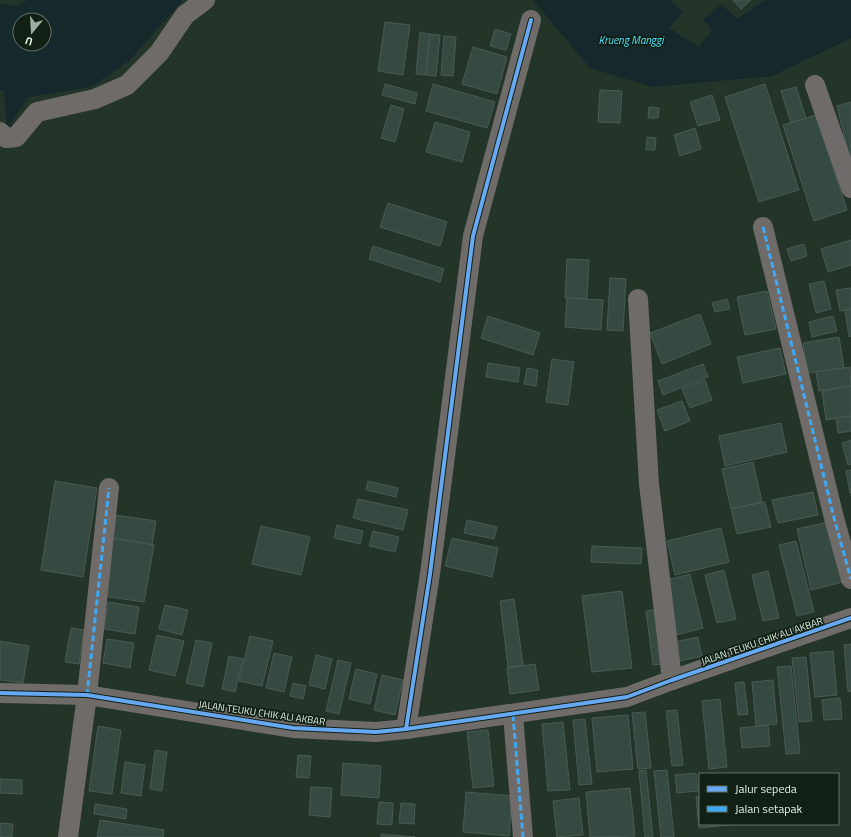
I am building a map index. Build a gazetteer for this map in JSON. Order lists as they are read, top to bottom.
{
  "streets": {
    "street": ["JALAN TEUKU CHIK ALI AKBAR"]
  },
  "water": ["Krueng Manggi"],
  "legend": ["Jalur sepeda", "Jalan setapak"],
  "north": "bottom"
}
